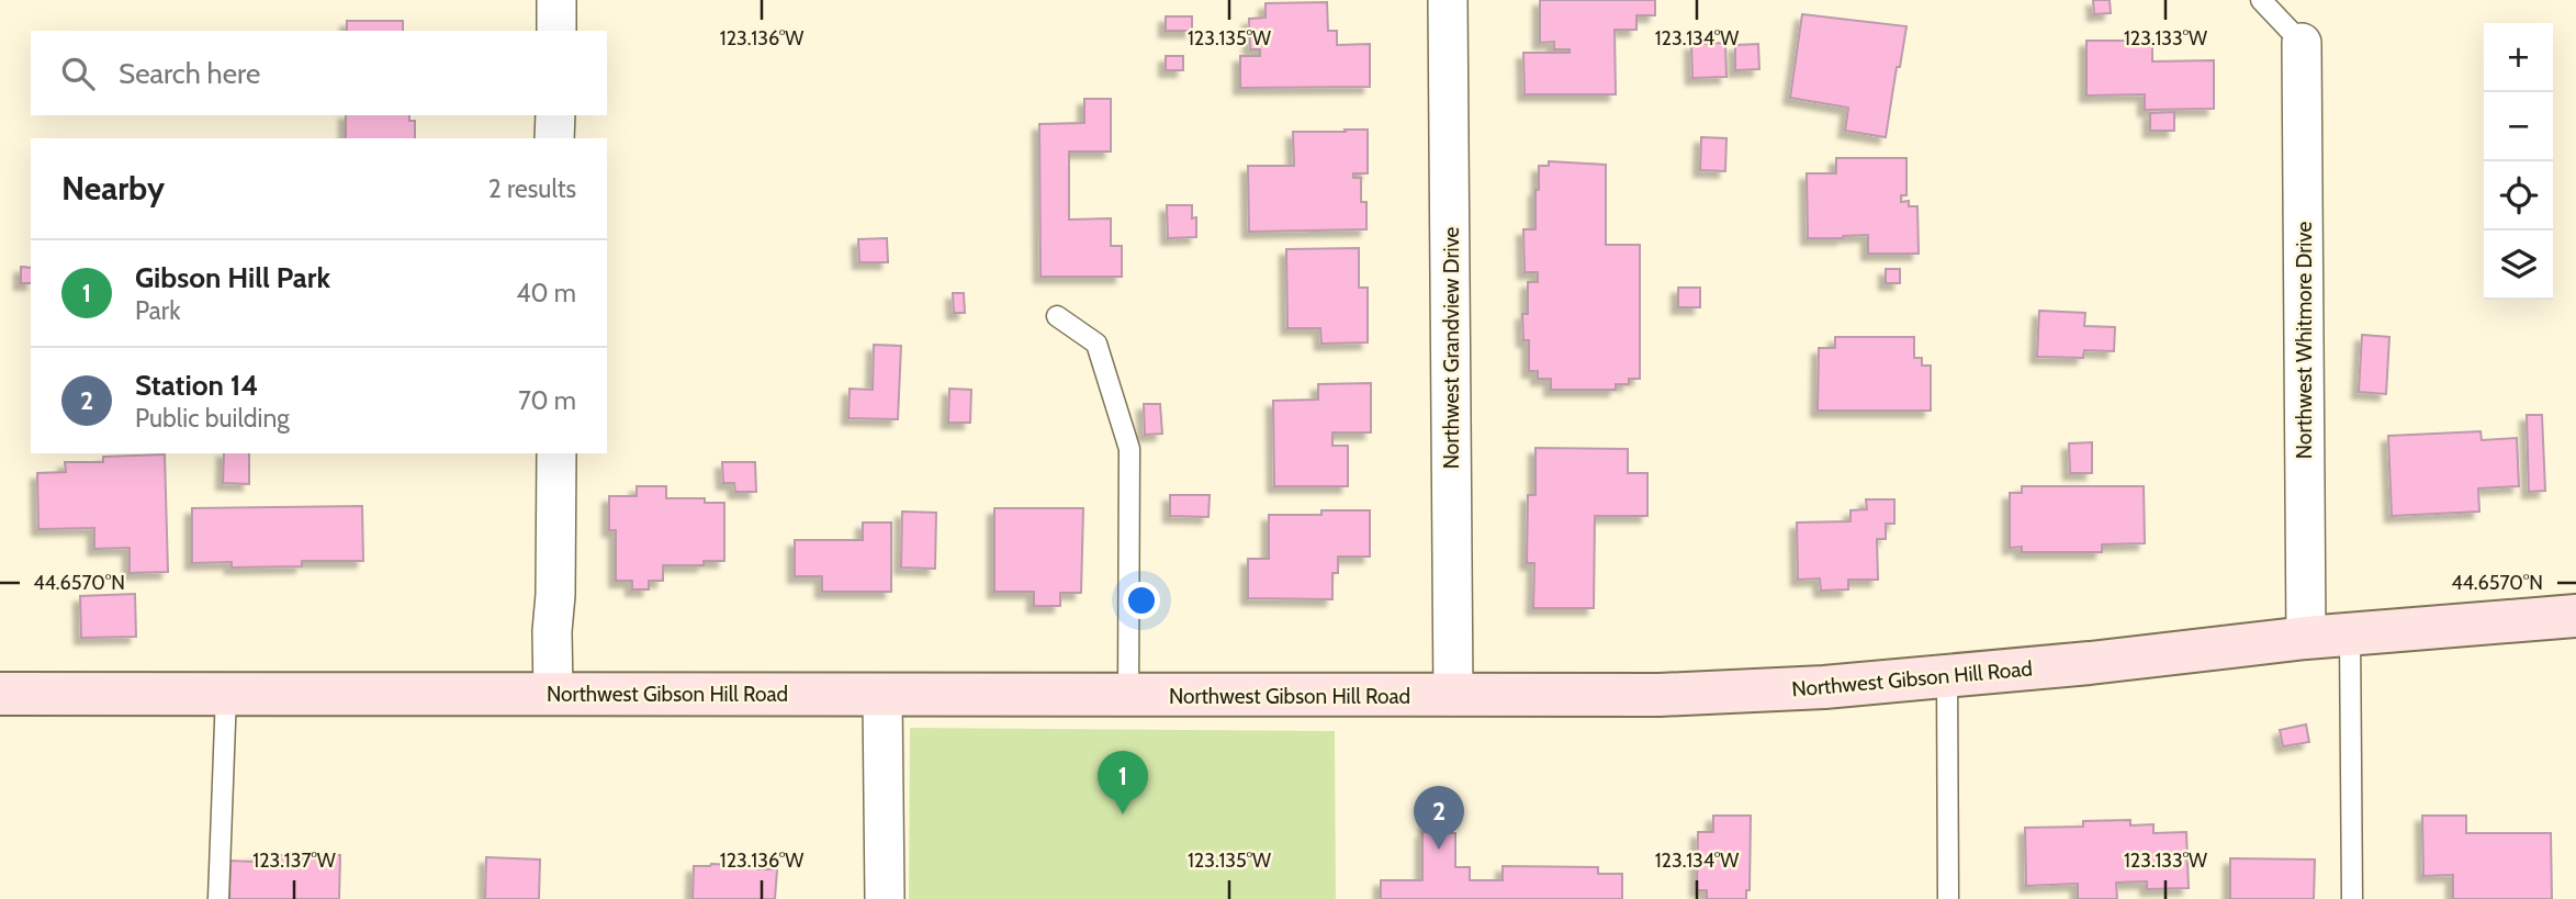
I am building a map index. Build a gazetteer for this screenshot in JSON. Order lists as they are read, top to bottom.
{
  "streets": {
    "main road": ["Northwest Gibson Hill Road"],
    "street": ["Northwest Whitmore Drive", "Northwest Grandview Drive"]
  },
  "crossings": [
    ["Northwest Whitmore Drive", "Northwest Gibson Hill Road"],
    ["Northwest Grandview Drive", "Northwest Gibson Hill Road"]
  ],
  "page": {
    "map_buttons": ["+", "−"],
    "search": "Search here",
    "heading": ["Nearby", "2 results"],
    "list": [
      {
        "mark": "1",
        "name": "Gibson Hill Park",
        "note": "Park",
        "value": "40 m"
      },
      {
        "mark": "2",
        "name": "Station 14",
        "note": "Public building",
        "value": "70 m"
      }
    ],
    "pins": ["1", "2"]
  },
  "coordinates": [
    "123.136°W",
    "123.135°W",
    "123.134°W",
    "123.133°W",
    "44.6570°N",
    "123.137°W"
  ]
}
